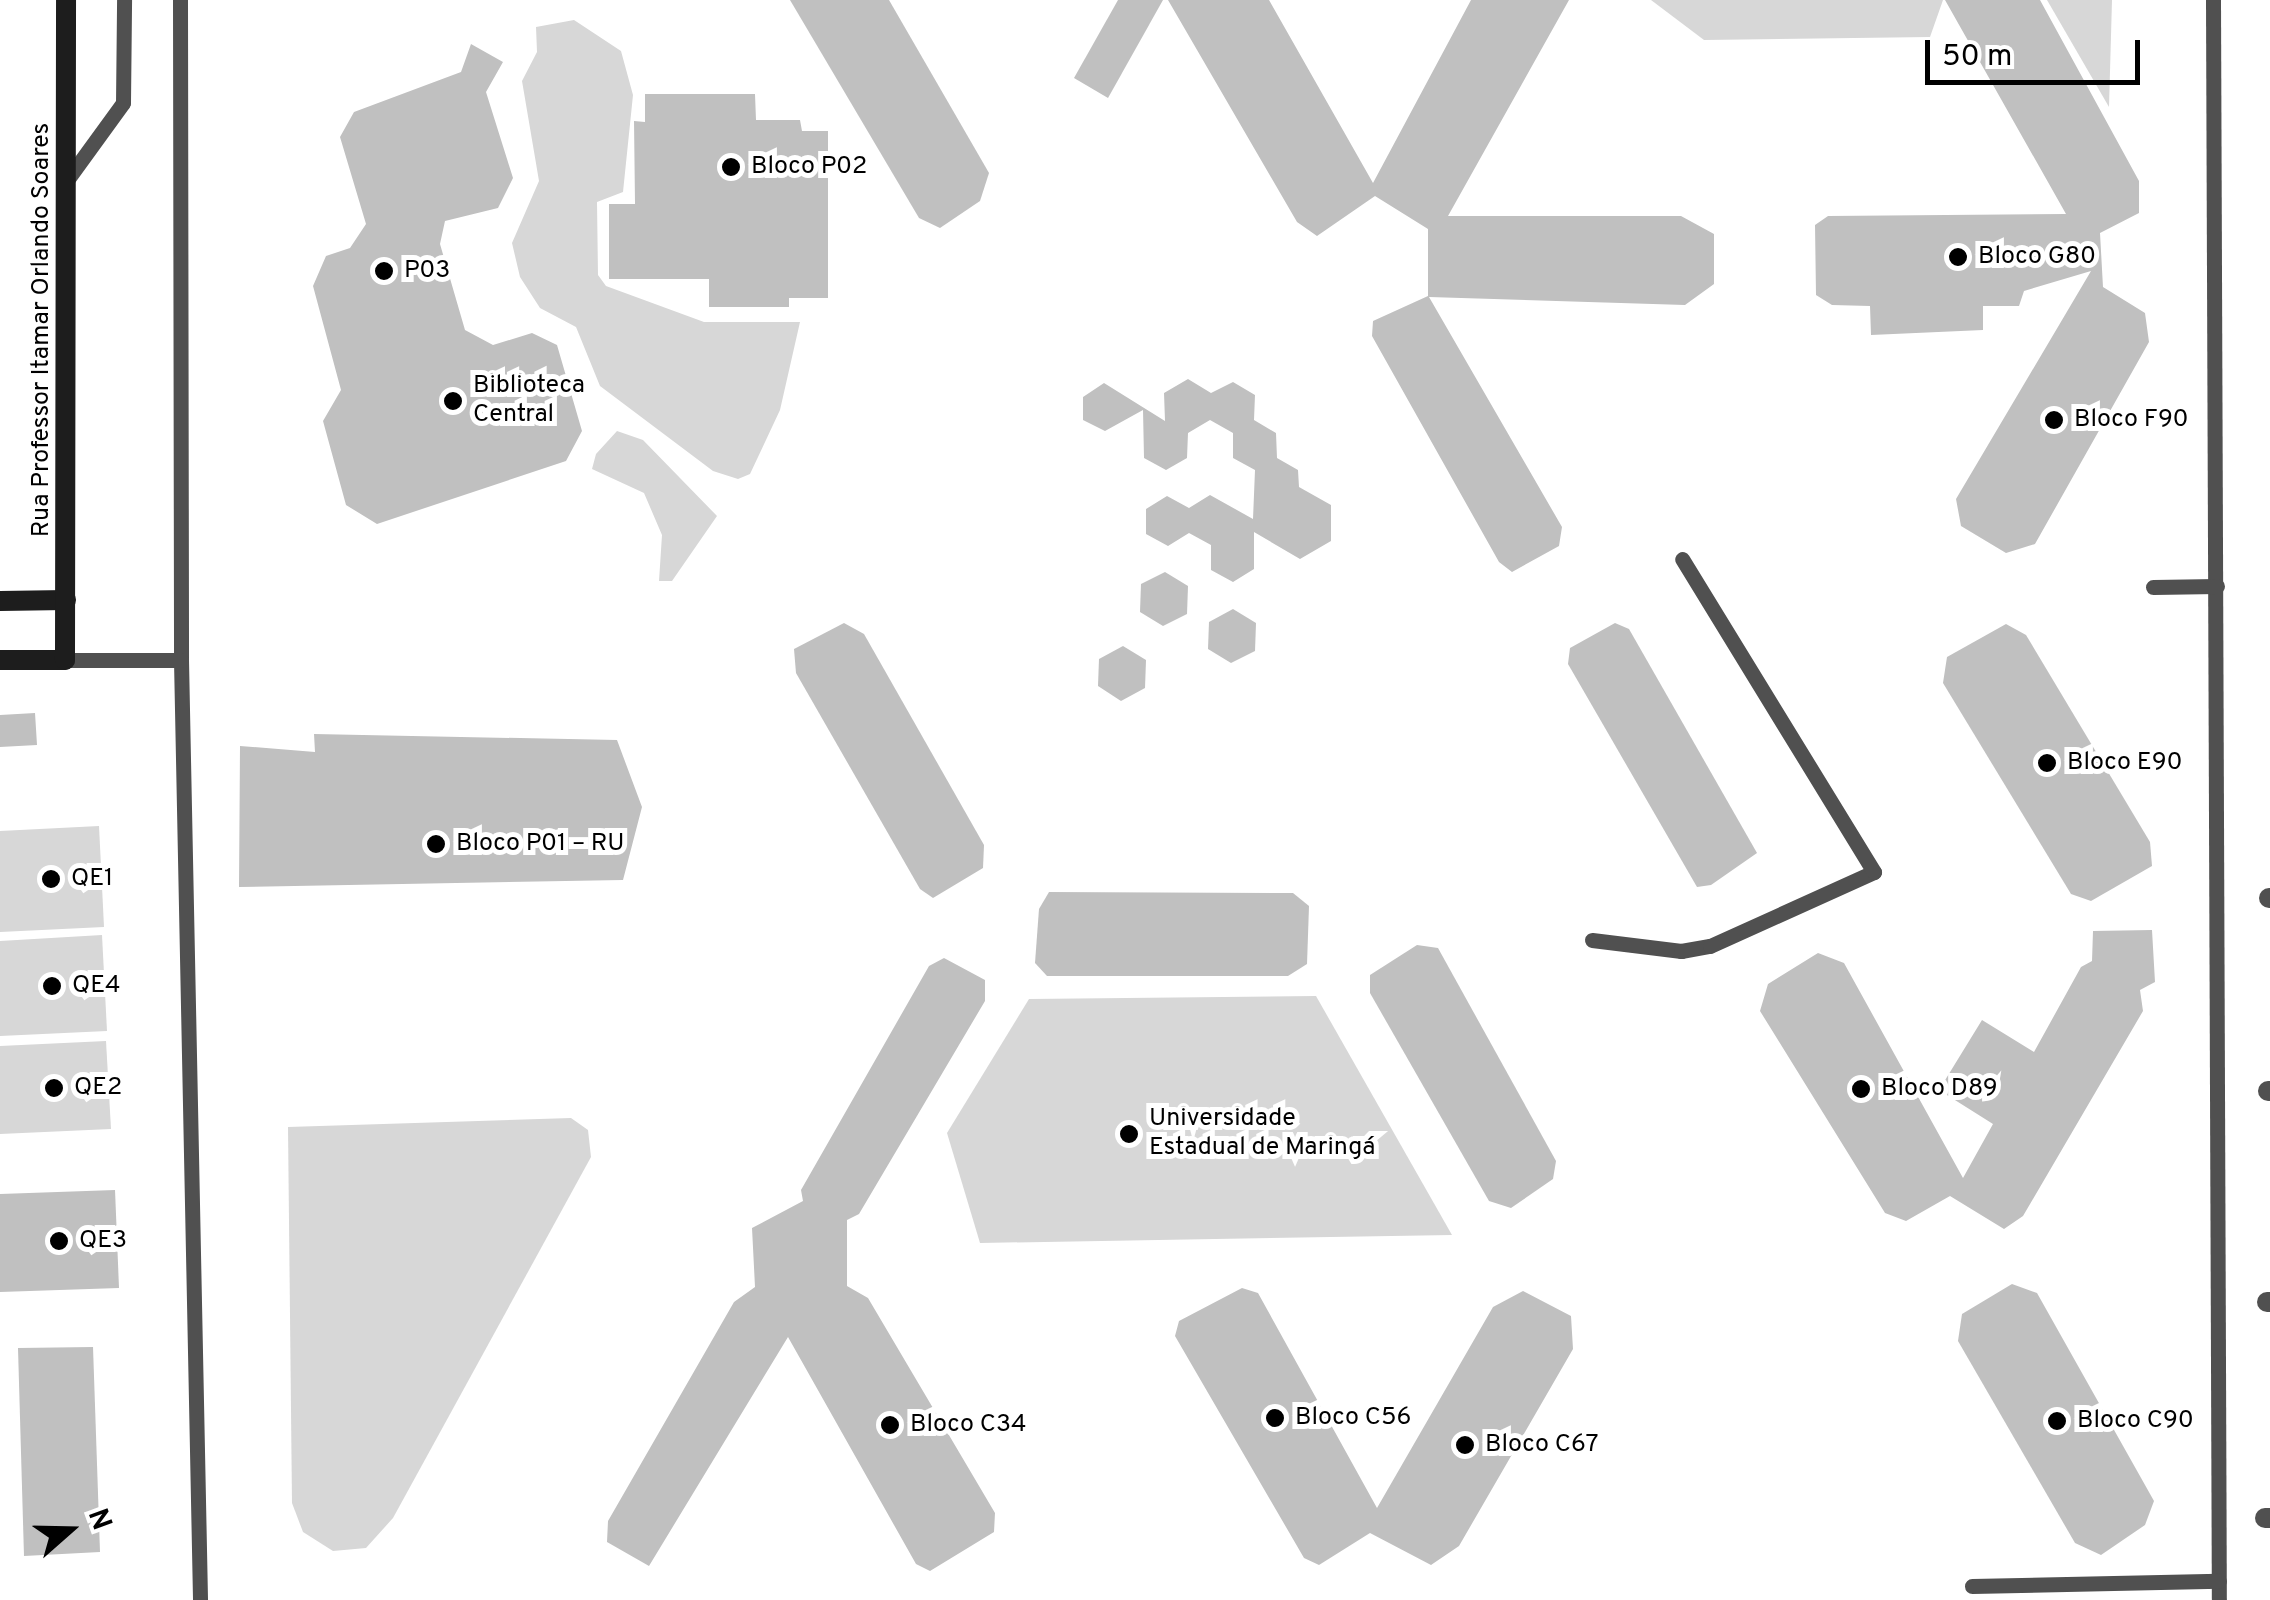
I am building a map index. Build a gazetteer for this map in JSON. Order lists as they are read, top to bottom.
{
  "streets": {
    "main road": ["Rua Professor Itamar Orlando Soares"]
  },
  "places": [
    "Bloco P02",
    "Bloco G80",
    "P03",
    "Biblioteca Central",
    "Bloco F90",
    "Bloco E90",
    "Bloco P01 – RU",
    "QE1",
    "QE4",
    "QE2",
    "Bloco D89",
    "Universidade Estadual de Maringá",
    "QE3",
    "Bloco C56",
    "Bloco C90",
    "Bloco C34",
    "Bloco C67"
  ],
  "scale_bar": "50 m",
  "north": "right"
}
